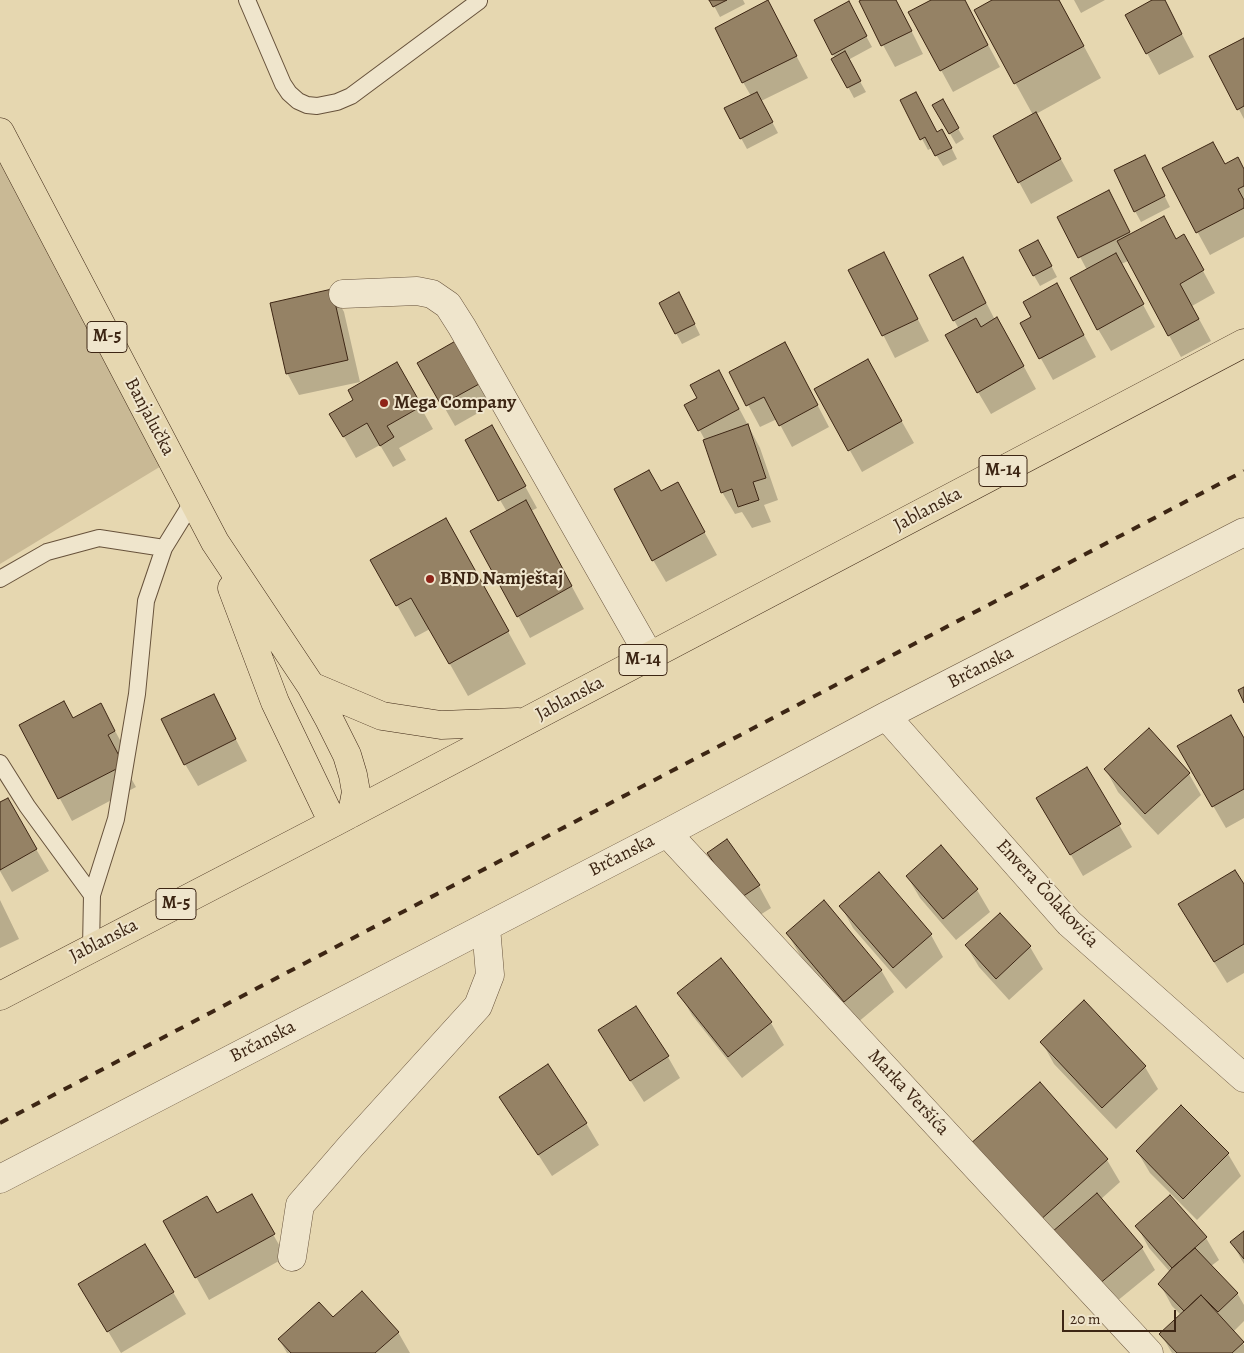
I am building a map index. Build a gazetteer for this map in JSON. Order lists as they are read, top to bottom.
{
  "streets": {
    "main road": [
      "M-5",
      "Banjalučka",
      "M-14",
      "Jablanska"
    ],
    "street": ["Brčanska", "Envera Čolakovića", "Marka Veršića"]
  },
  "crossings": [
    ["M-5", "Banjalučka"],
    ["M-5", "Jablanska"],
    ["Brčanska", "Envera Čolakovića"],
    ["Brčanska", "Marka Veršića"]
  ],
  "places": ["Mega Company", "BND Namještaj"],
  "scale_bar": "20 m"
}
